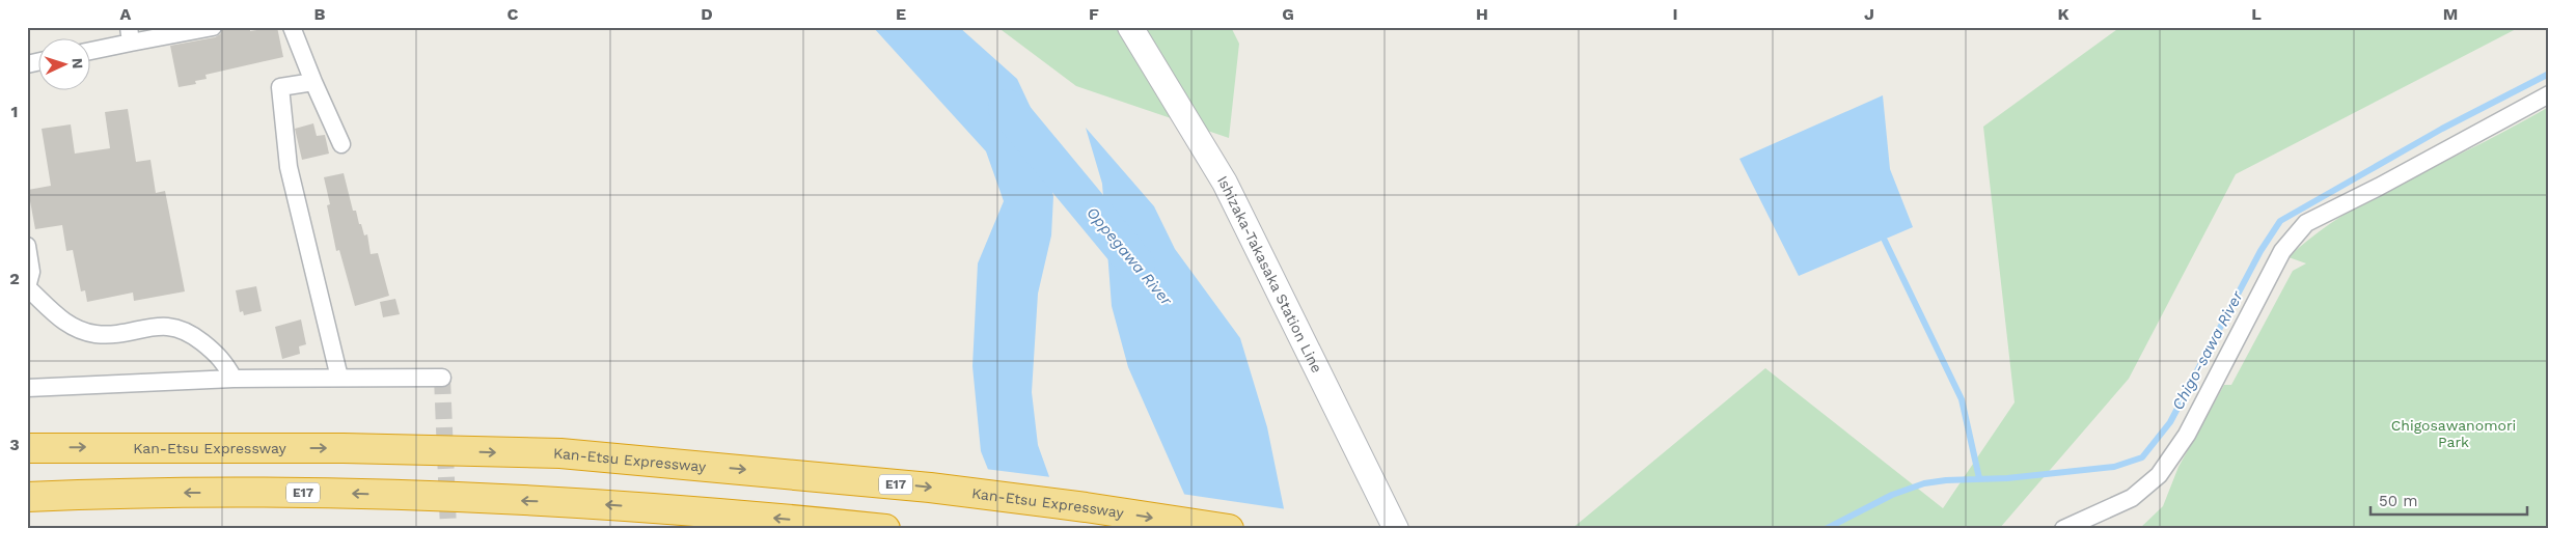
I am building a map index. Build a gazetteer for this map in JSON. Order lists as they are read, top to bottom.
{
  "streets": {
    "highway": ["Kan-Etsu Expressway", "E17"],
    "main road": ["Ishizaka-Takasaka Station Line"]
  },
  "water": ["Oppegawa River", "Chigo-sawa River"],
  "parks": ["Chigosawanomori Park"],
  "scale_bar": "50 m",
  "north": "right",
  "grid": {
    "columns": [
      "A",
      "B",
      "C",
      "D",
      "E",
      "F",
      "G",
      "H",
      "I",
      "J",
      "K",
      "L",
      "M"
    ],
    "rows": ["1", "2", "3"]
  }
}
